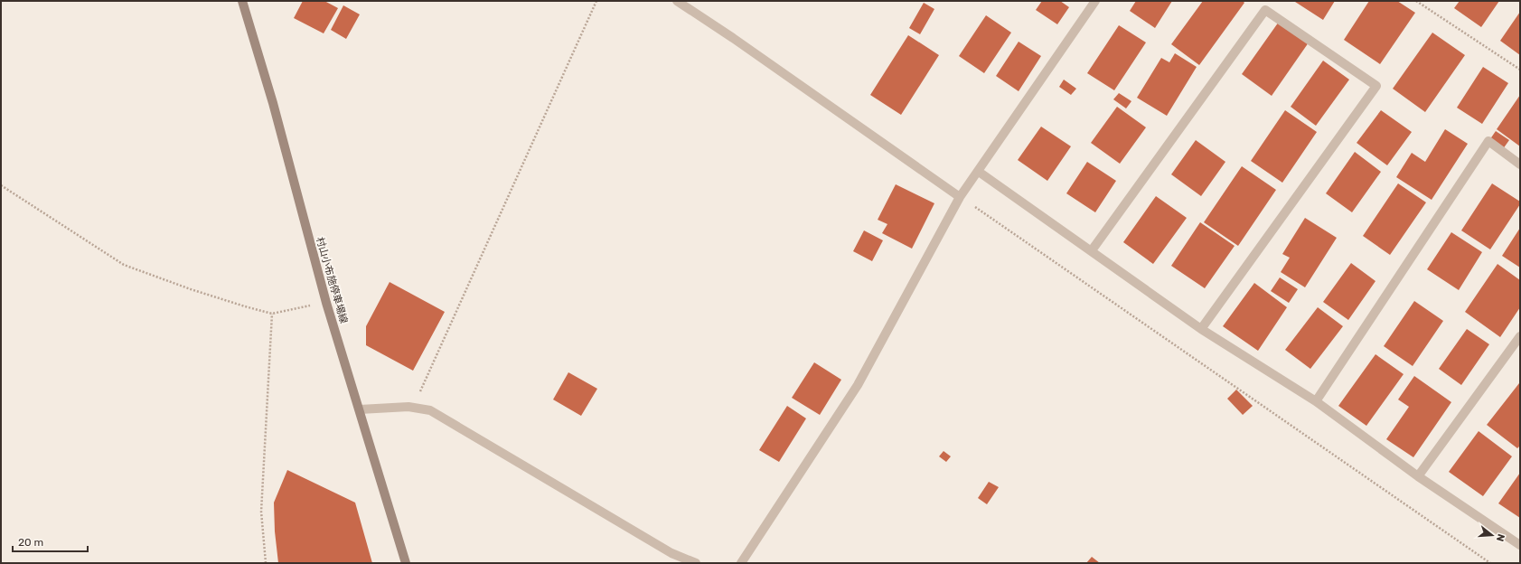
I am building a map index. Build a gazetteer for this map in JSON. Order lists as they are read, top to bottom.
{
  "streets": {
    "main road": ["村山小布施停車場線"]
  },
  "scale_bar": "20 m",
  "north": "right"
}
